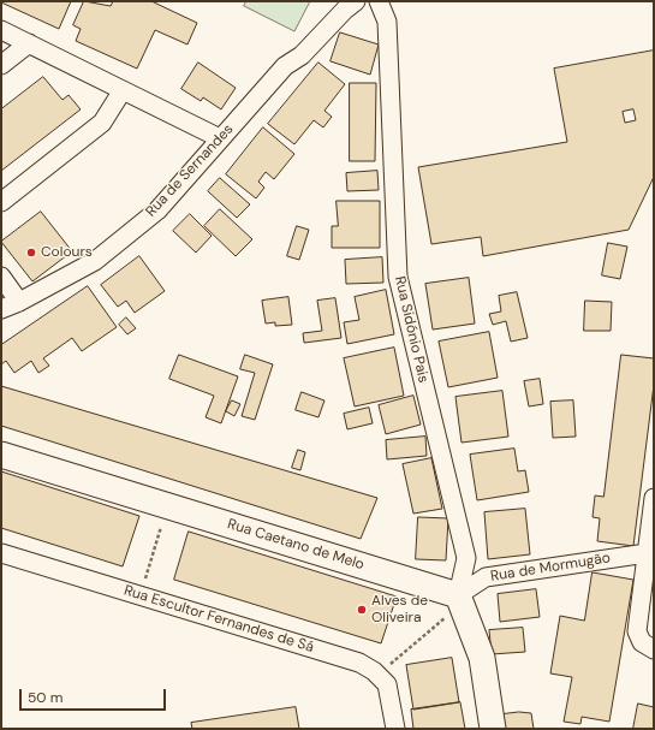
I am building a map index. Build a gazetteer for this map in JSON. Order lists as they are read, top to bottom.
{
  "streets": {
    "street": [
      "Rua de Sernandes",
      "Rua Sidónio Pais",
      "Rua Caetano de Melo",
      "Rua de Mormugão",
      "Rua Escultor Fernandes de Sá"
    ]
  },
  "crossings": [
    ["Rua Sidónio Pais", "Rua Caetano de Melo"],
    ["Rua Sidónio Pais", "Rua de Mormugão"],
    ["Rua Caetano de Melo", "Rua de Mormugão"]
  ],
  "places": ["Colours", "Alves de Oliveira"],
  "scale_bar": "50 m"
}
